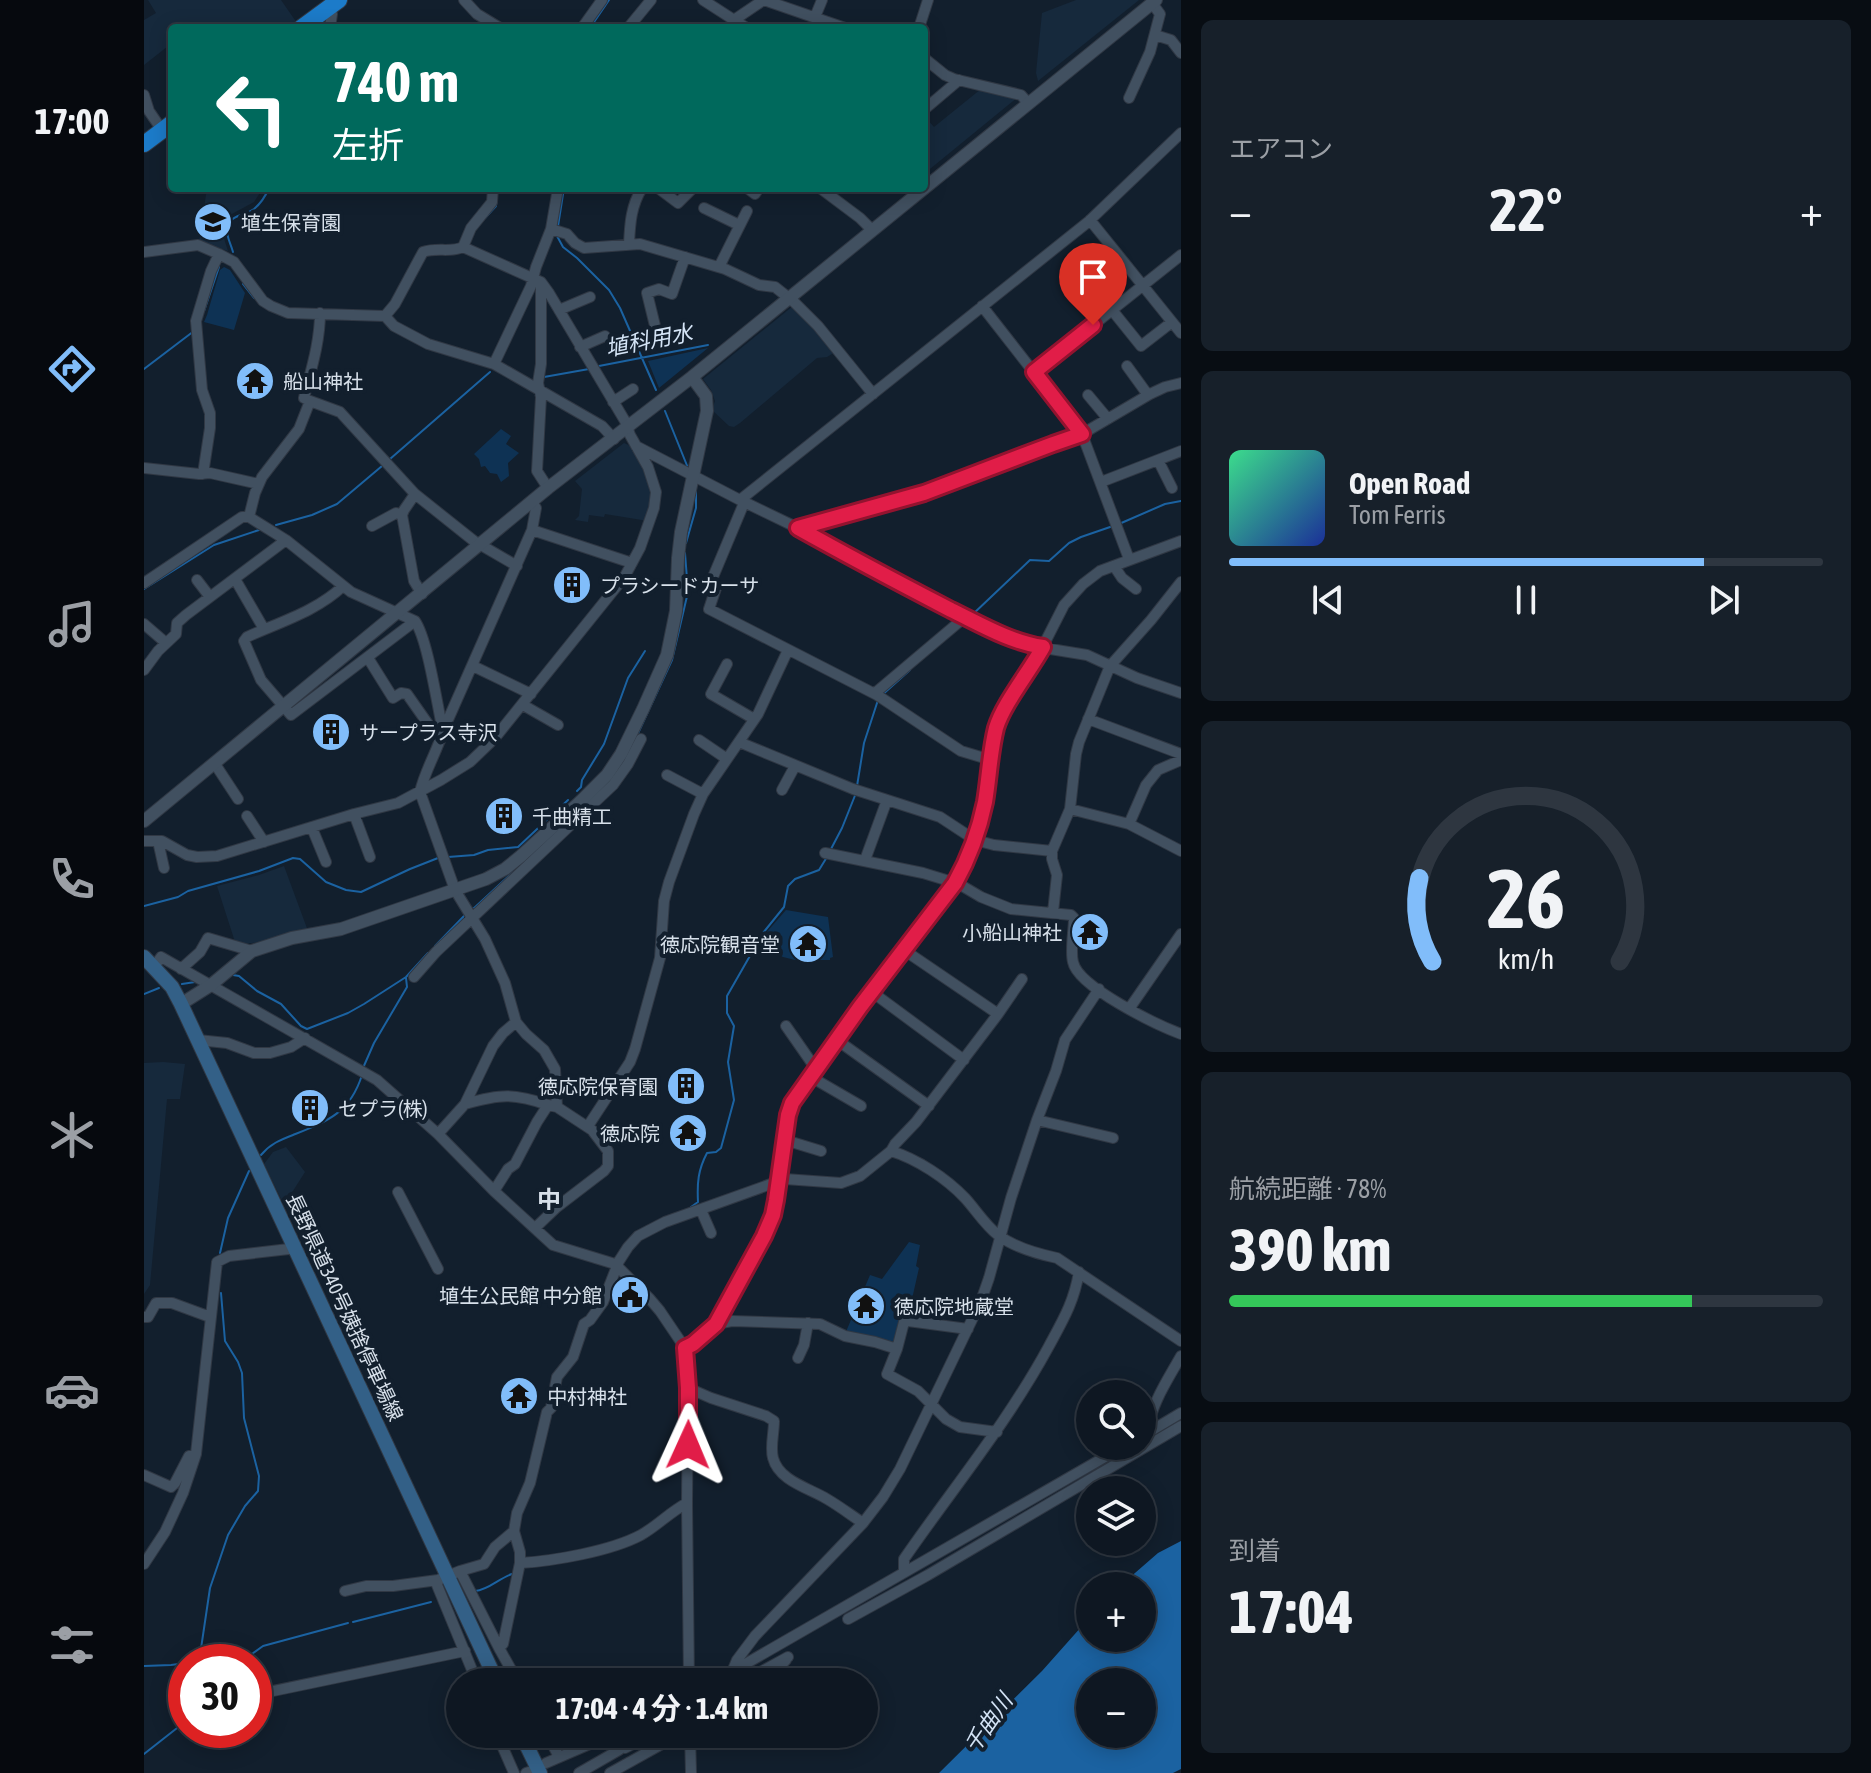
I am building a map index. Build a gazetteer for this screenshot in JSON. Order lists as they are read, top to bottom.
{
  "streets": {
    "main road": ["長野県道340号姨捨停車場線"]
  },
  "districts": ["中"],
  "water": ["埴科用水", "千曲川"],
  "places": {
    "school or university": ["埴生保育園"],
    "temple": [
      "船山神社",
      "小船山神社",
      "徳応院観音堂",
      "徳応院",
      "徳応院地蔵堂",
      "中村神社"
    ],
    "building": [
      "プラシードカーサ",
      "サープラス寺沢",
      "千曲精工",
      "徳応院保育園",
      "セプラ(株)"
    ],
    "public building": ["埴生公民館 中分館"]
  },
  "page": {
    "tabs": "17:00",
    "tile": [
      "エアコン",
      ["航続距離 · 78%", "390 km"],
      ["到着", "17:04"]
    ],
    "turn": ["740 m", "左折"],
    "heat": ["−", "22°", "+"],
    "song": ["Open Road", "Tom Ferris"],
    "map_buttons": ["+", "−"],
    "limit": "30",
    "trip": "17:04 · 4 分 · 1.4 km",
    "gauge": ["26", "km/h"]
  }
}
